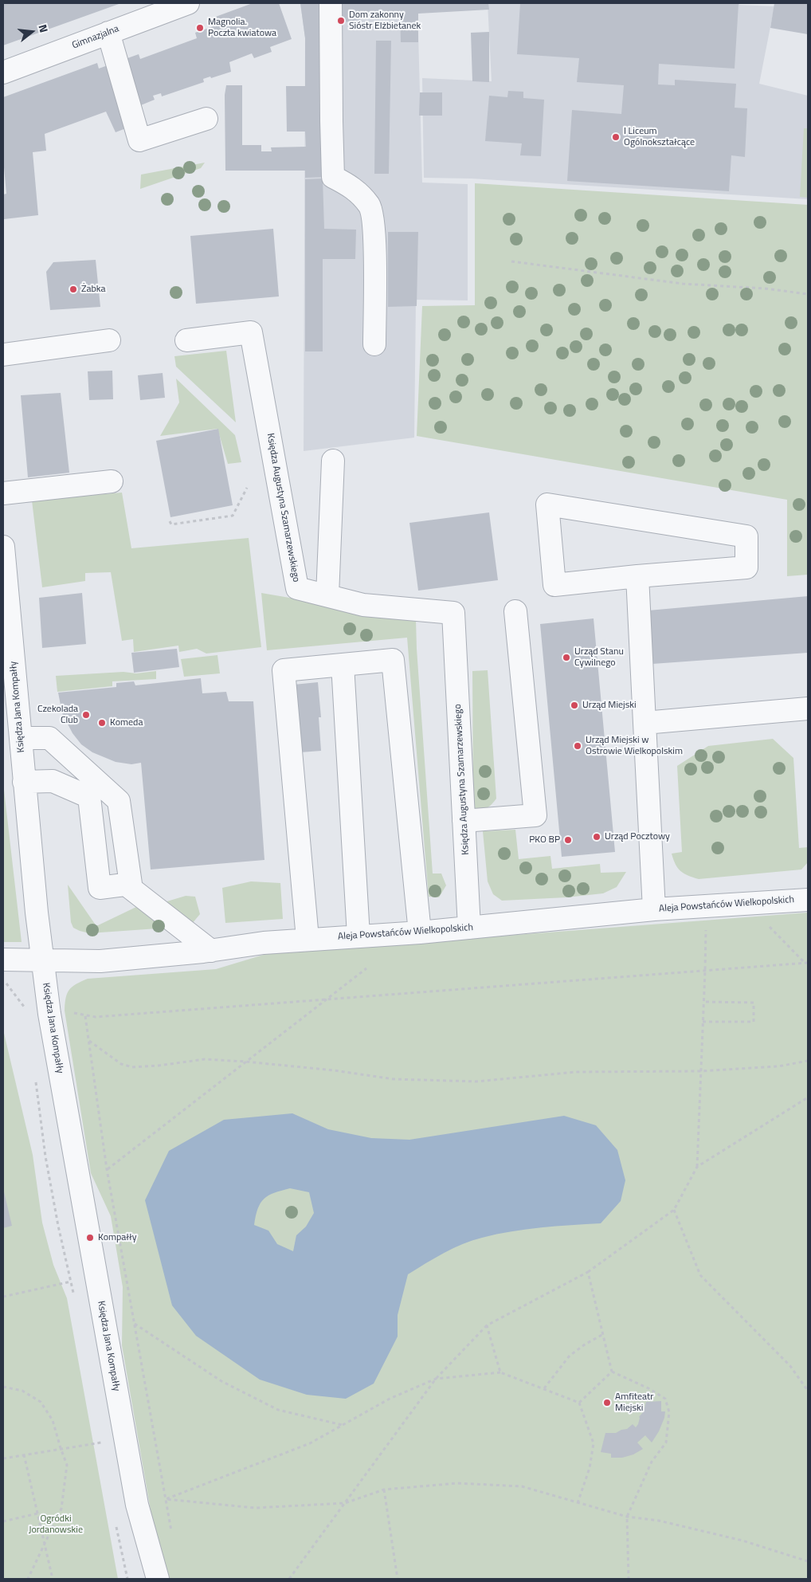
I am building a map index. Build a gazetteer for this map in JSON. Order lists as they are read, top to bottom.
{
  "streets": {
    "street": [
      "Gimnazjalna",
      "Księdza Augustyna Szamarzewskiego",
      "Księdza Jana Kompałły",
      "Aleja Powstańców Wielkopolskich"
    ]
  },
  "crossings": [
    ["Księdza Augustyna Szamarzewskiego", "Aleja Powstańców Wielkopolskich"],
    ["Księdza Jana Kompałły", "Aleja Powstańców Wielkopolskich"]
  ],
  "parks": ["Ogródki Jordanowskie"],
  "places": [
    "Dom zakonny Sióstr Elżbietanek",
    "Magnolia. Poczta kwiatowa",
    "I Liceum Ogólnokształcące",
    "Żabka",
    "Urząd Stanu Cywilnego",
    "Urząd Miejski",
    "Czekolada Club",
    "Komeda",
    "Urząd Miejski w Ostrowie Wielkopolskim",
    "Urząd Pocztowy",
    "PKO BP",
    "Kompałły",
    "Amfiteatr Miejski"
  ],
  "north": "right"
}
